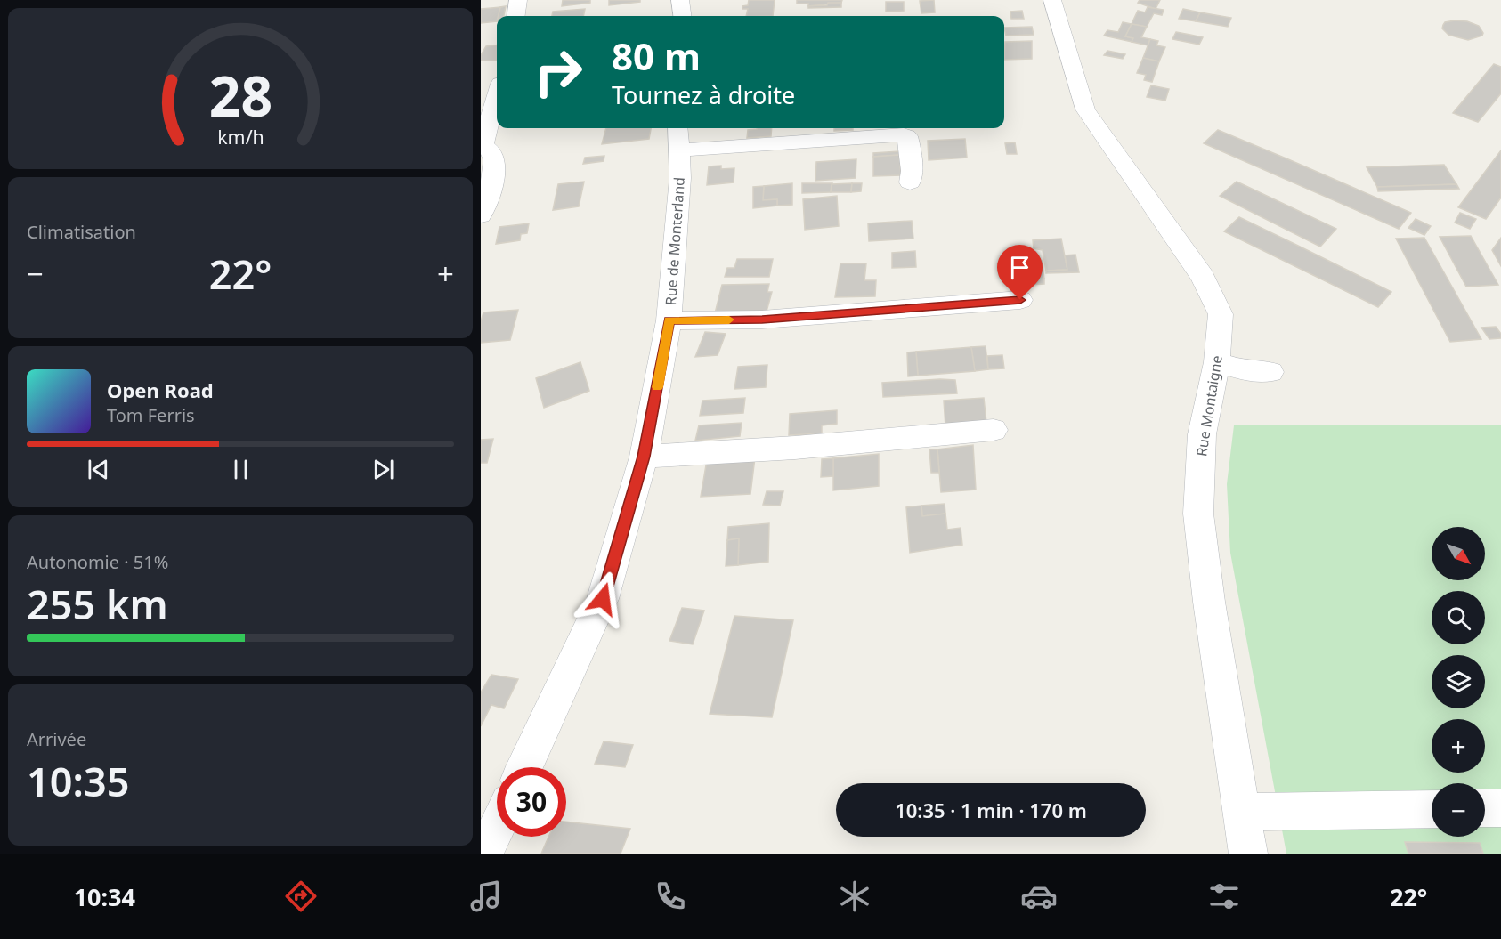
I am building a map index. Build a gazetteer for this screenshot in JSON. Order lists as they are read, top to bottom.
{
  "streets": {
    "street": ["Rue de Monterland", "Rue Montaigne"]
  },
  "north": "bottom right",
  "page": {
    "turn": ["80 m", "Tournez à droite"],
    "tile": [
      "Climatisation",
      ["Autonomie · 51%", "255 km"],
      ["Arrivée", "10:35"]
    ],
    "heat": ["−", "22°", "+"],
    "song": ["Open Road", "Tom Ferris"],
    "map_buttons": ["+", "−"],
    "limit": "30",
    "trip": "10:35 · 1 min · 170 m",
    "tabs": ["10:34", "22°"],
    "gauge": ["28", "km/h"]
  }
}
